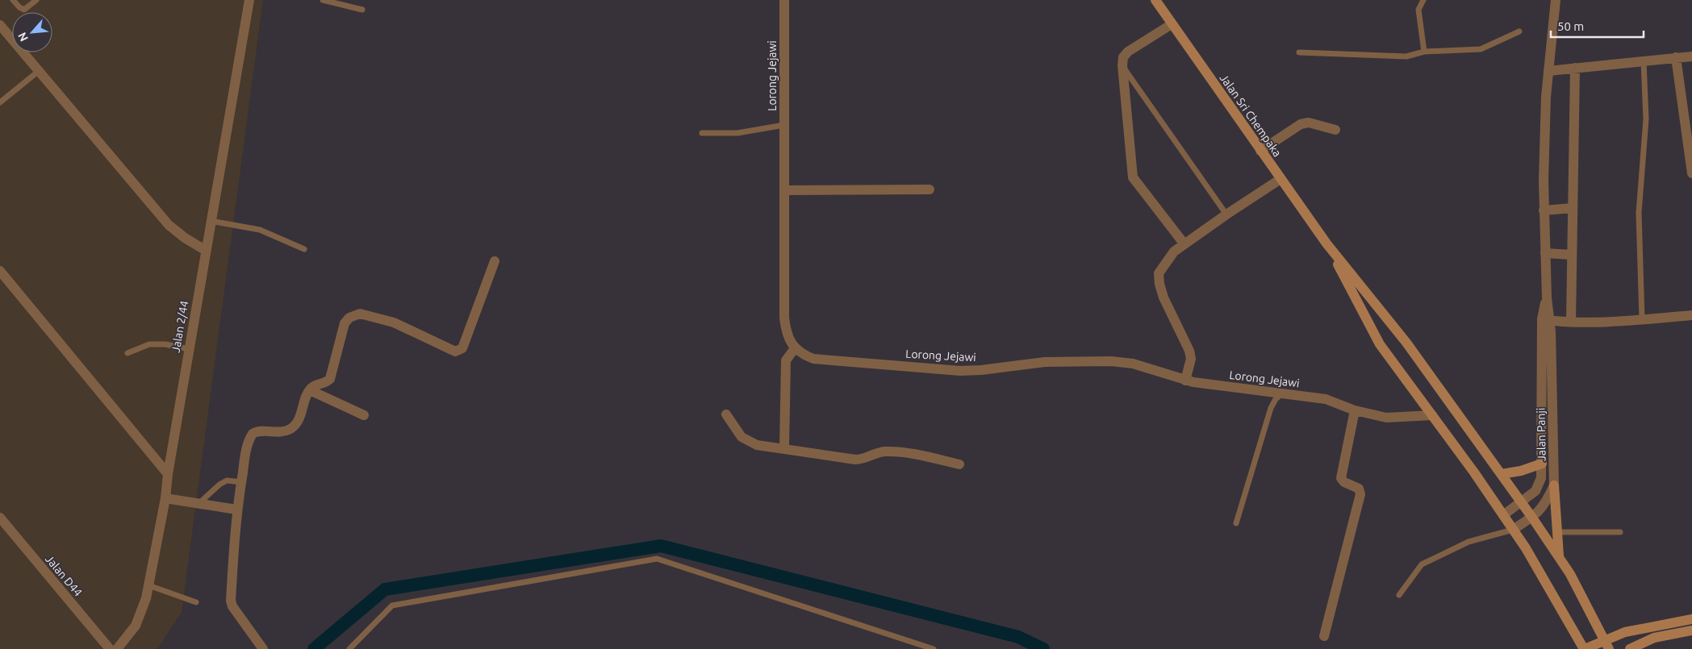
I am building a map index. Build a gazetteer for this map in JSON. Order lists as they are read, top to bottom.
{
  "streets": {
    "main road": ["Jalan Sri Chempaka"],
    "street": [
      "Lorong Jejawi",
      "Jalan 2/44",
      "Jalan Panji",
      "Jalan D44"
    ]
  },
  "scale_bar": "50 m",
  "north": "bottom left"
}
